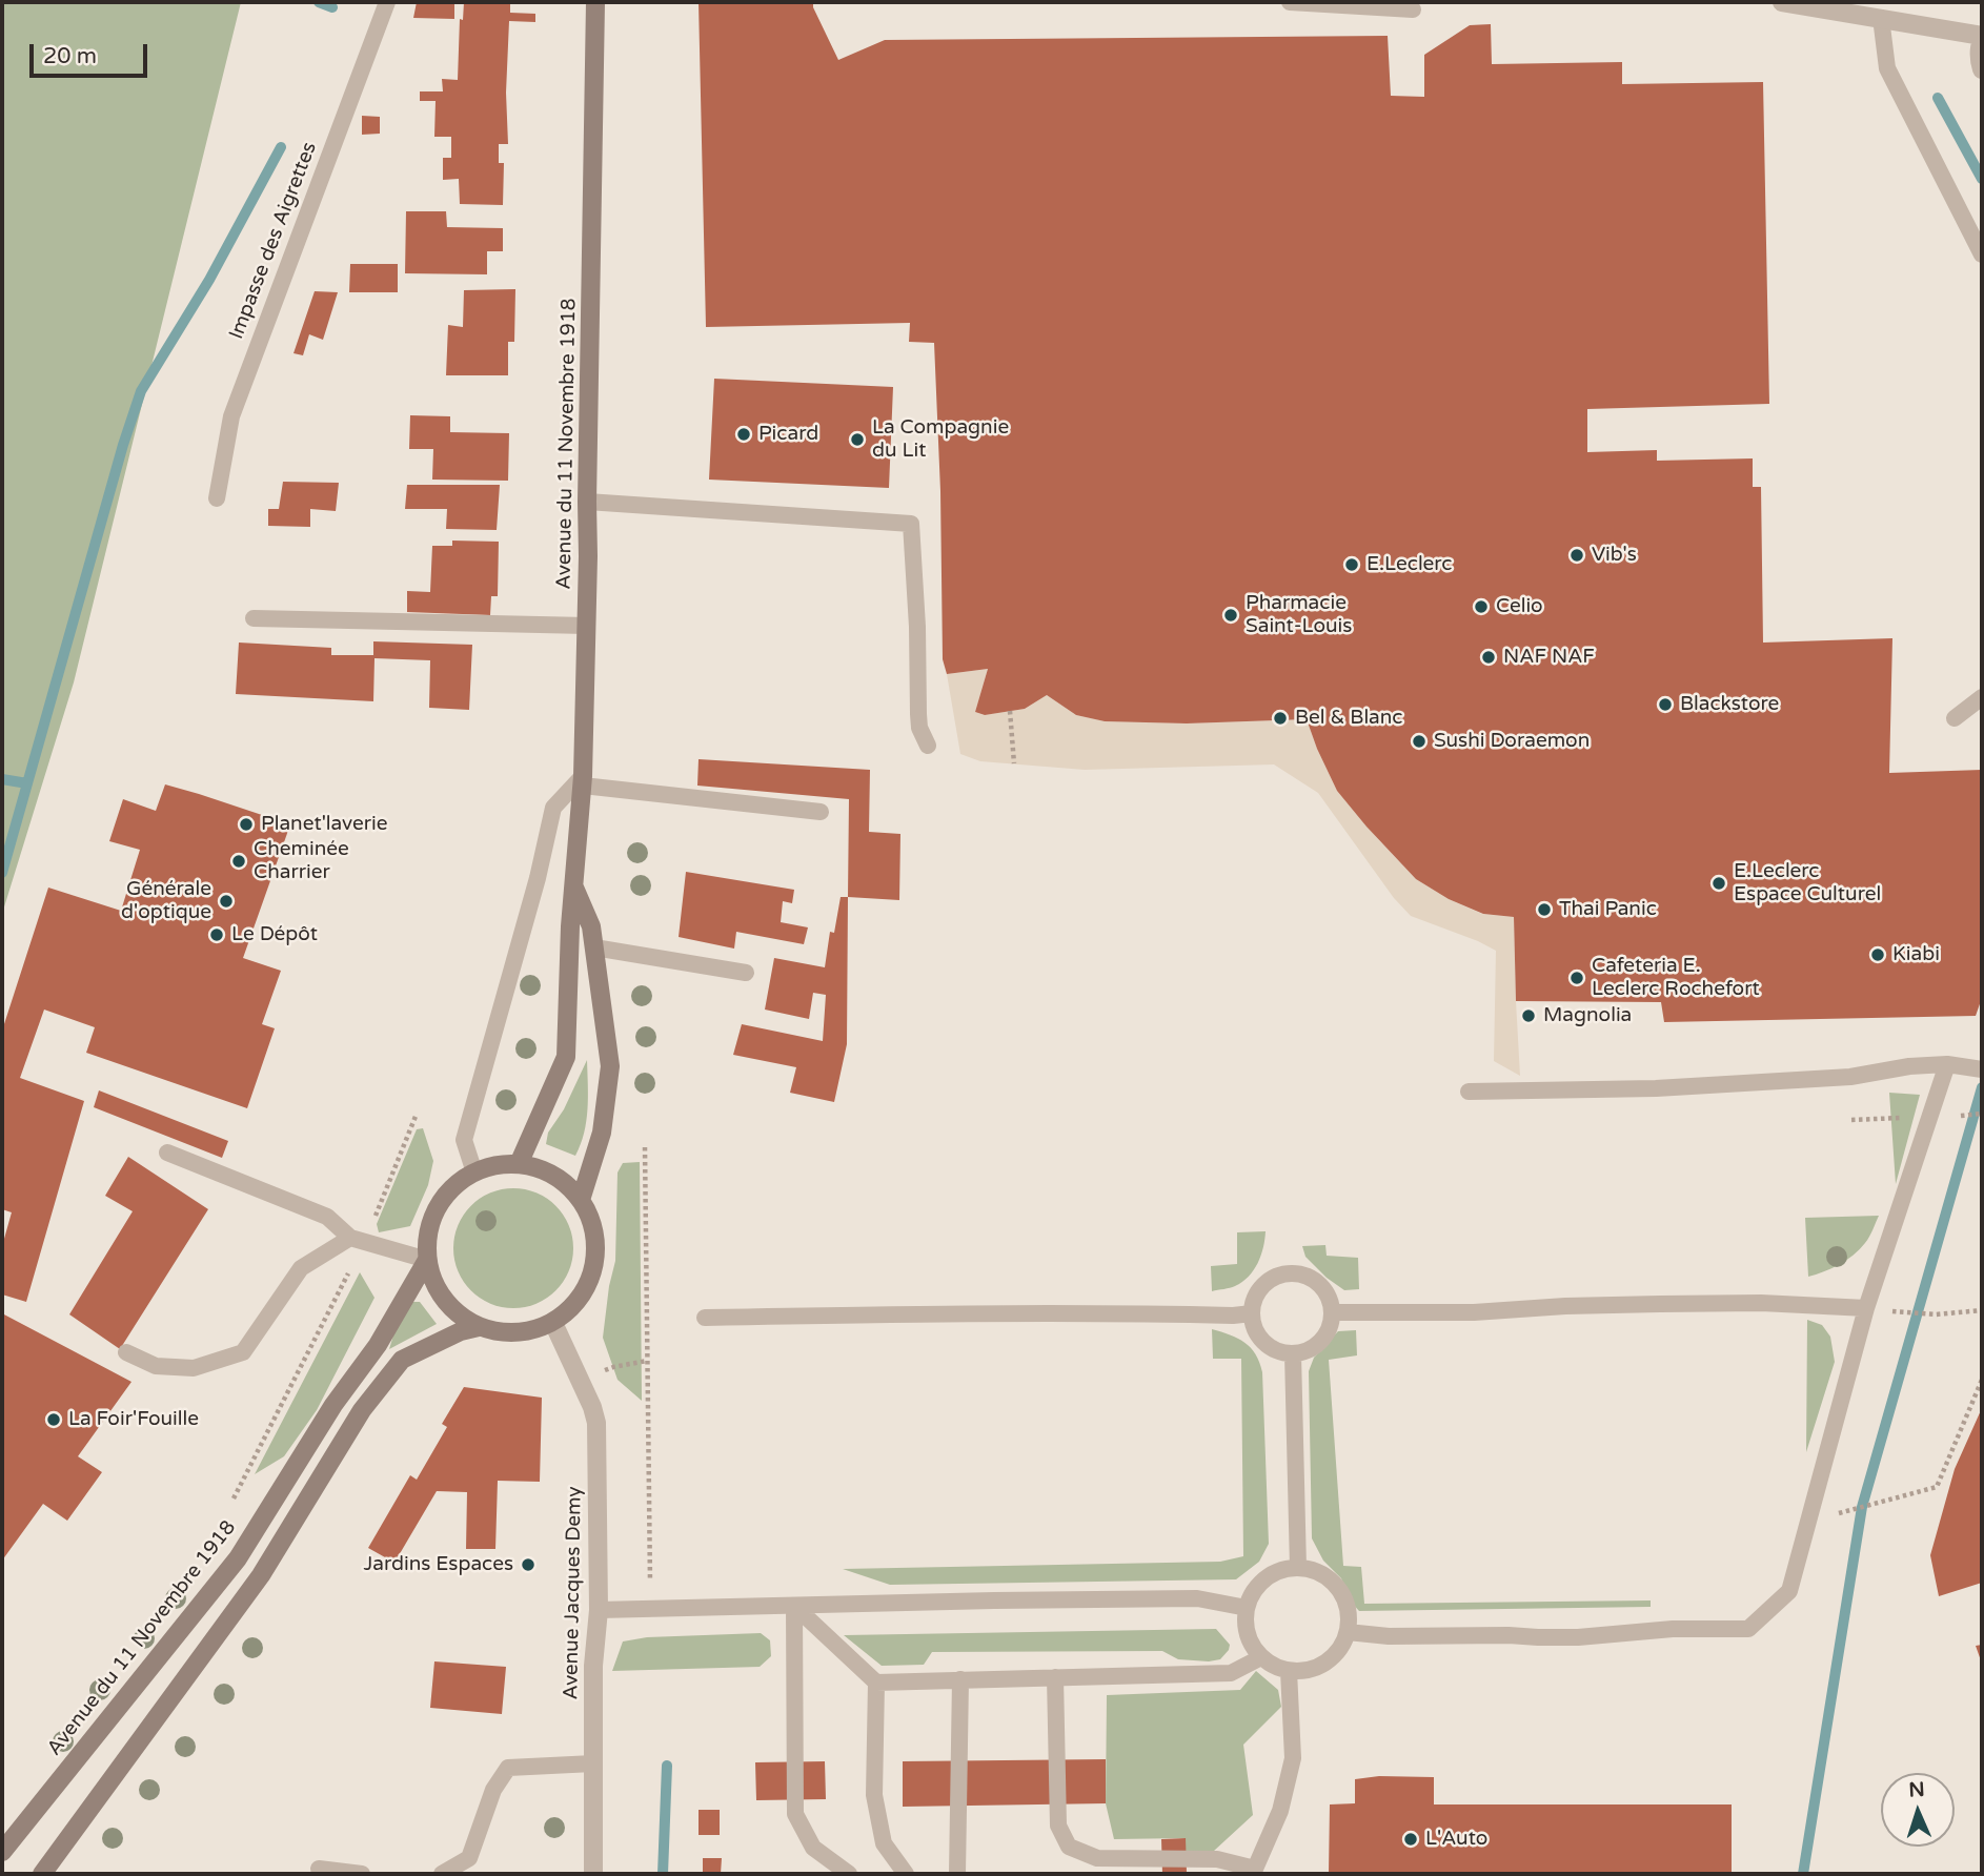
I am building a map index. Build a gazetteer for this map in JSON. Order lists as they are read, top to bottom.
{
  "streets": {
    "main road": ["Avenue du 11 Novembre 1918"],
    "street": ["Avenue Jacques Demy"],
    "lane": ["Impasse des Aigrettes"]
  },
  "crossings": [
    ["Avenue du 11 Novembre 1918", "Avenue Jacques Demy"]
  ],
  "places": [
    "Picard",
    "La Compagnie du Lit",
    "Vib's",
    "E.Leclerc",
    "Celio",
    "Pharmacie Saint-Louis",
    "NAF NAF",
    "Blackstore",
    "Bel & Blanc",
    "Sushi Doraemon",
    "Planet'laverie",
    "Cheminée Charrier",
    "E.Leclerc Espace Culturel",
    "Générale d'optique",
    "Thai Panic",
    "Le Dépôt",
    "Kiabi",
    "Cafeteria E. Leclerc Rochefort",
    "Magnolia",
    "La Foir'Fouille",
    "Jardins Espaces",
    "L'Auto"
  ],
  "scale_bar": "20 m",
  "north": "top"
}
